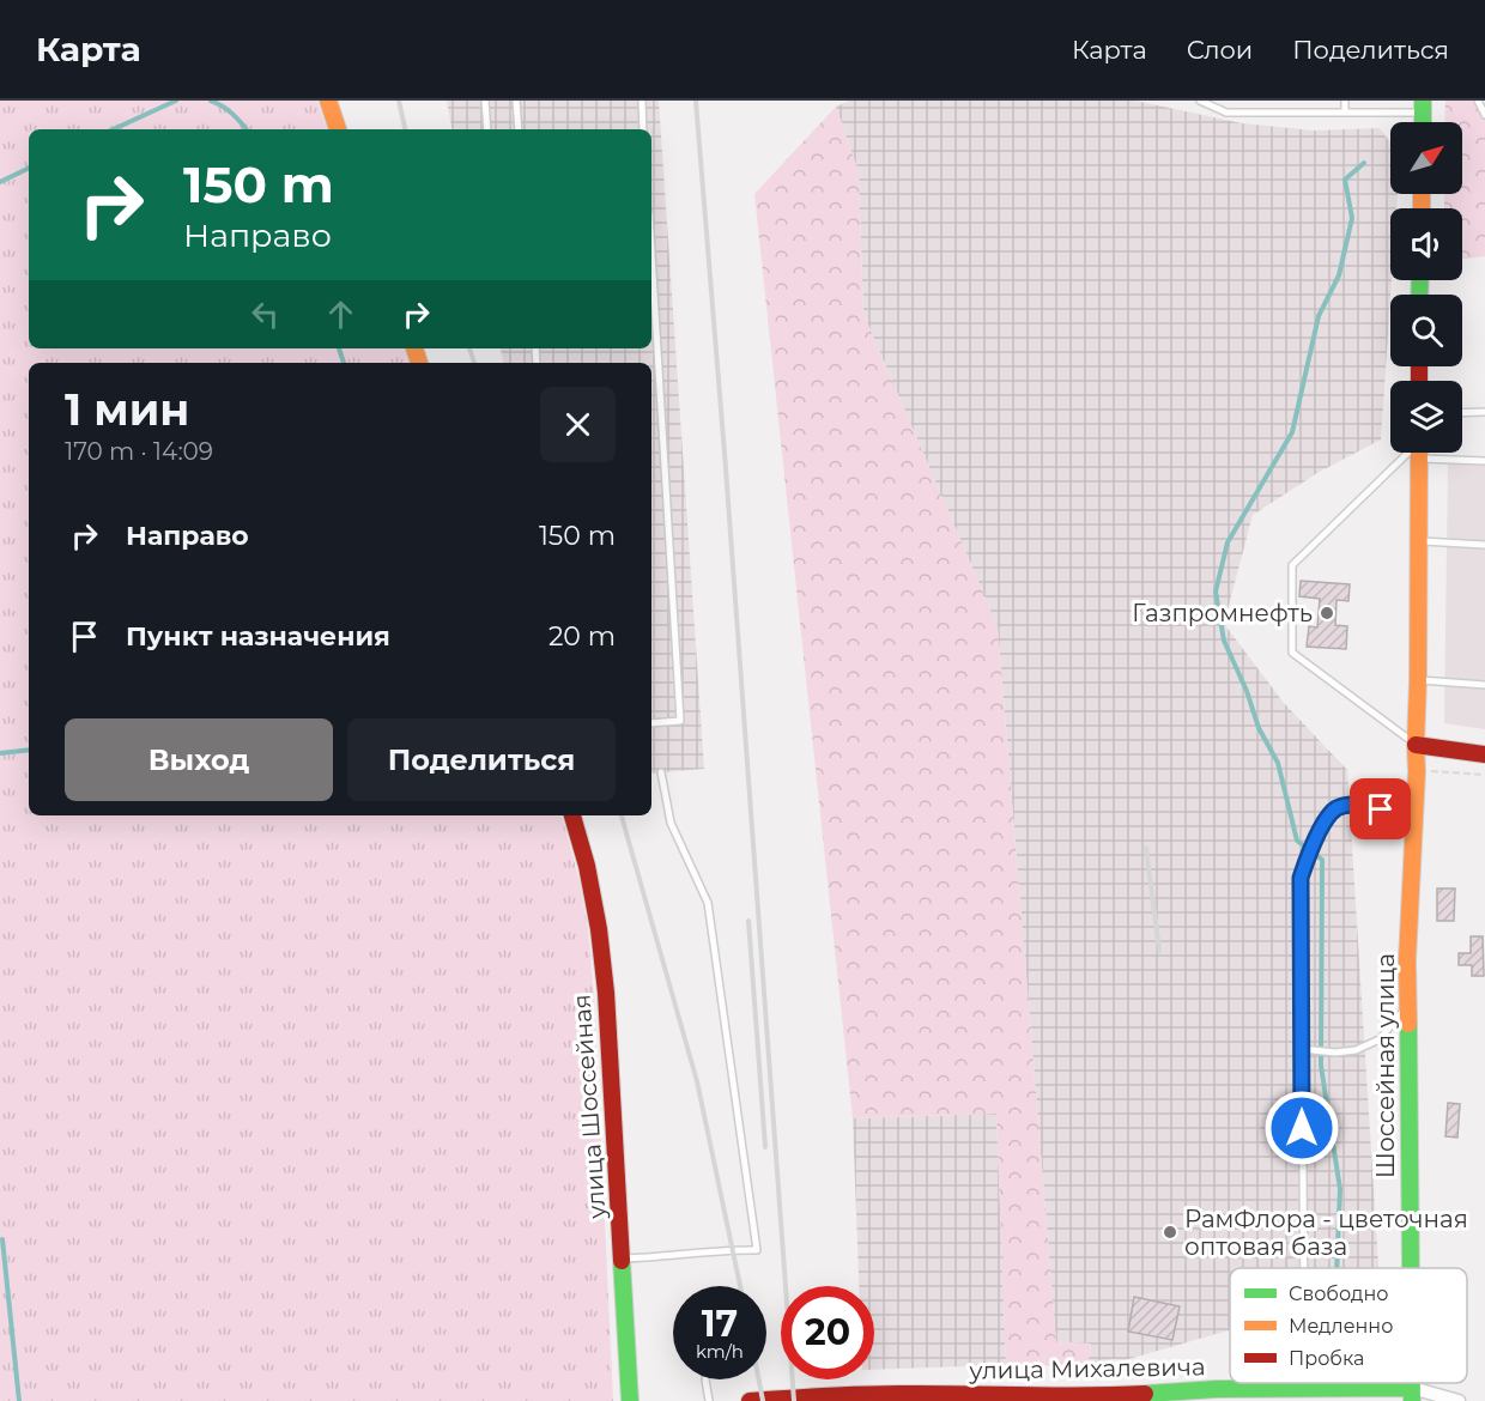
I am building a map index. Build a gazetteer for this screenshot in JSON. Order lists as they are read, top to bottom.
{
  "streets": {
    "main road": ["Шоссейная улица", "улица Шоссейная", "улица Михалевича"]
  },
  "places": ["Газпромнефть", "РамФлора - цветочная оптовая база"],
  "legend": ["Свободно", "Медленно", "Пробка"],
  "north": "top right",
  "page": {
    "header": "Карта",
    "nav": ["Карта", "Слои", "Поделиться"],
    "turn": ["150 m", "Направо"],
    "heading": ["1 мин", "170 m · 14:09"],
    "list": [
      {
        "name": "Направо",
        "value": "150 m"
      },
      {
        "name": "Пункт назначения",
        "value": "20 m"
      }
    ],
    "buttons": ["Выход", "Поделиться"],
    "speed": "17 km/h",
    "limit": "20"
  }
}
